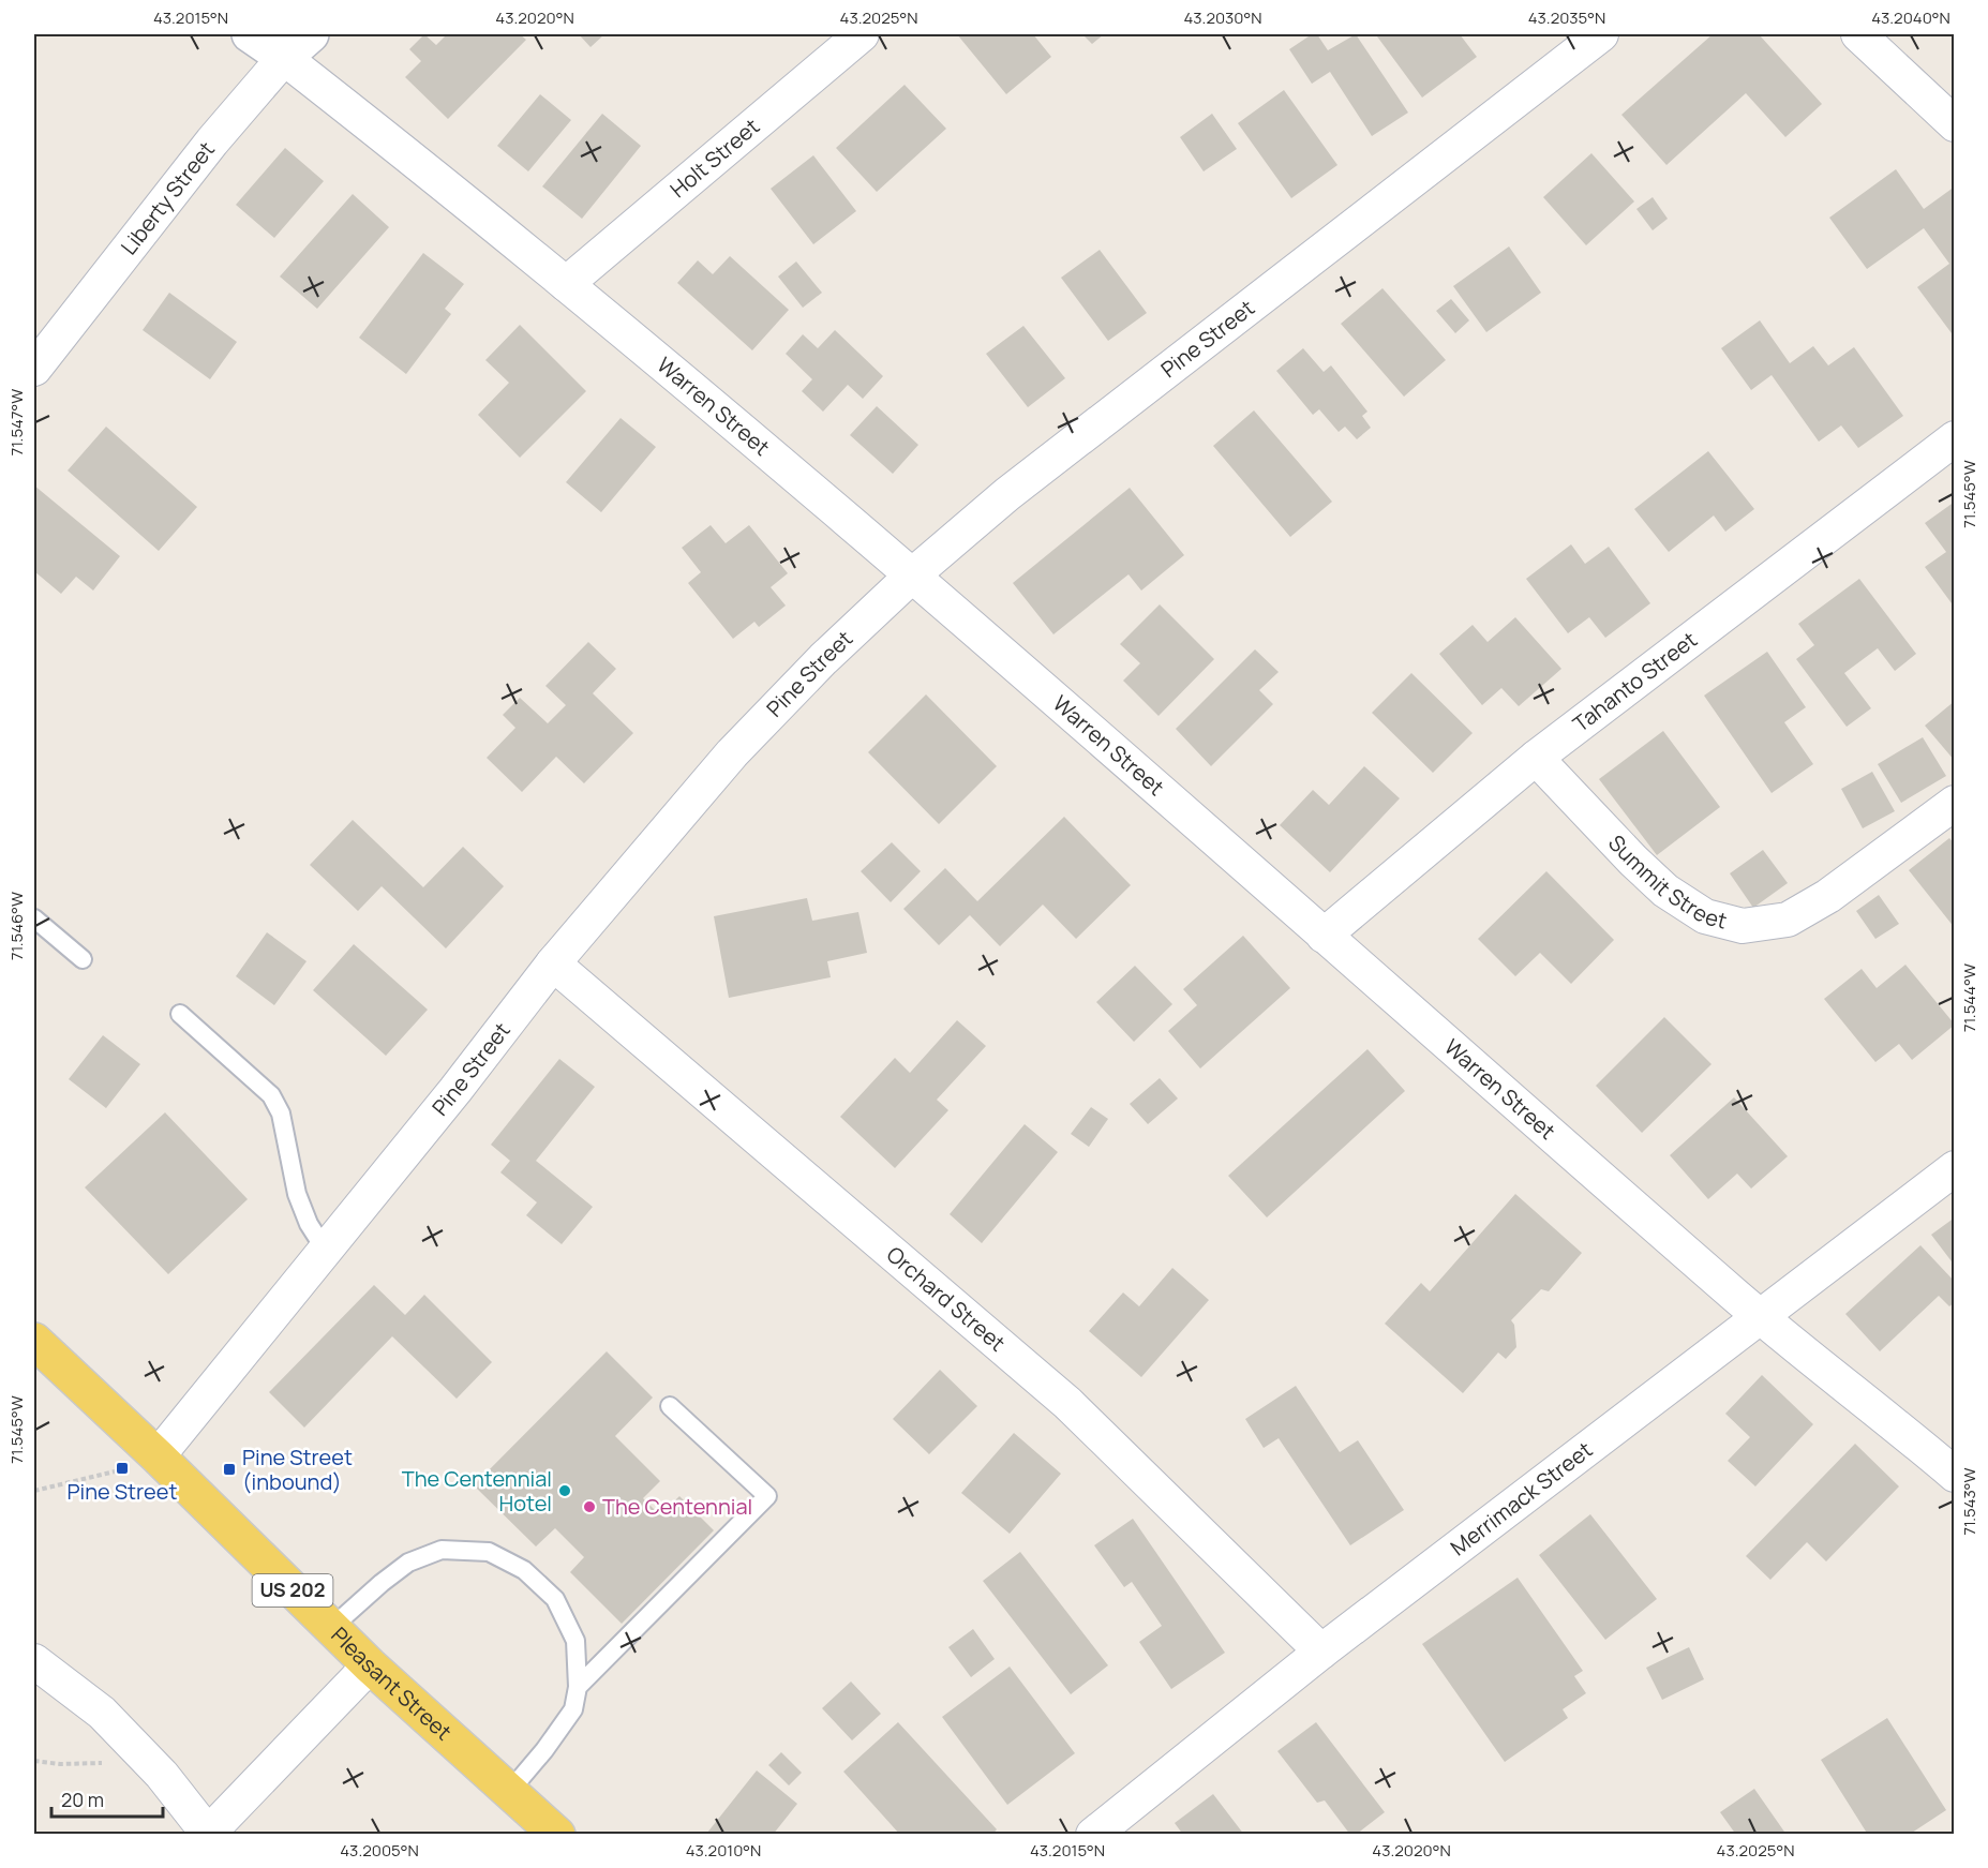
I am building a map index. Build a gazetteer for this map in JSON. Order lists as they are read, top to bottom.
{
  "streets": {
    "main road": ["US 202", "Pleasant Street"],
    "street": [
      "Holt Street",
      "Liberty Street",
      "Pine Street",
      "Warren Street",
      "Tahanto Street",
      "Summit Street",
      "Orchard Street",
      "Merrimack Street"
    ]
  },
  "crossings": [
    ["Holt Street", "Warren Street"],
    ["Liberty Street", "Warren Street"],
    ["Pine Street", "Warren Street"],
    ["Pine Street", "Orchard Street"],
    ["Pine Street", "Pleasant Street"],
    ["Warren Street", "Tahanto Street"],
    ["Warren Street", "Merrimack Street"],
    ["Tahanto Street", "Summit Street"],
    ["Orchard Street", "Merrimack Street"]
  ],
  "places": {
    "transit": ["Pine Street", "Pine Street (inbound)"],
    "other": ["The Centennial Hotel", "The Centennial"]
  },
  "scale_bar": "20 m",
  "coordinates": [
    "43.2015°N",
    "43.2020°N",
    "43.2025°N",
    "43.2030°N",
    "43.2035°N",
    "43.2040°N",
    "71.547°W",
    "71.545°W",
    "71.546°W",
    "71.544°W",
    "71.543°W",
    "43.2005°N",
    "43.2010°N"
  ]
}
